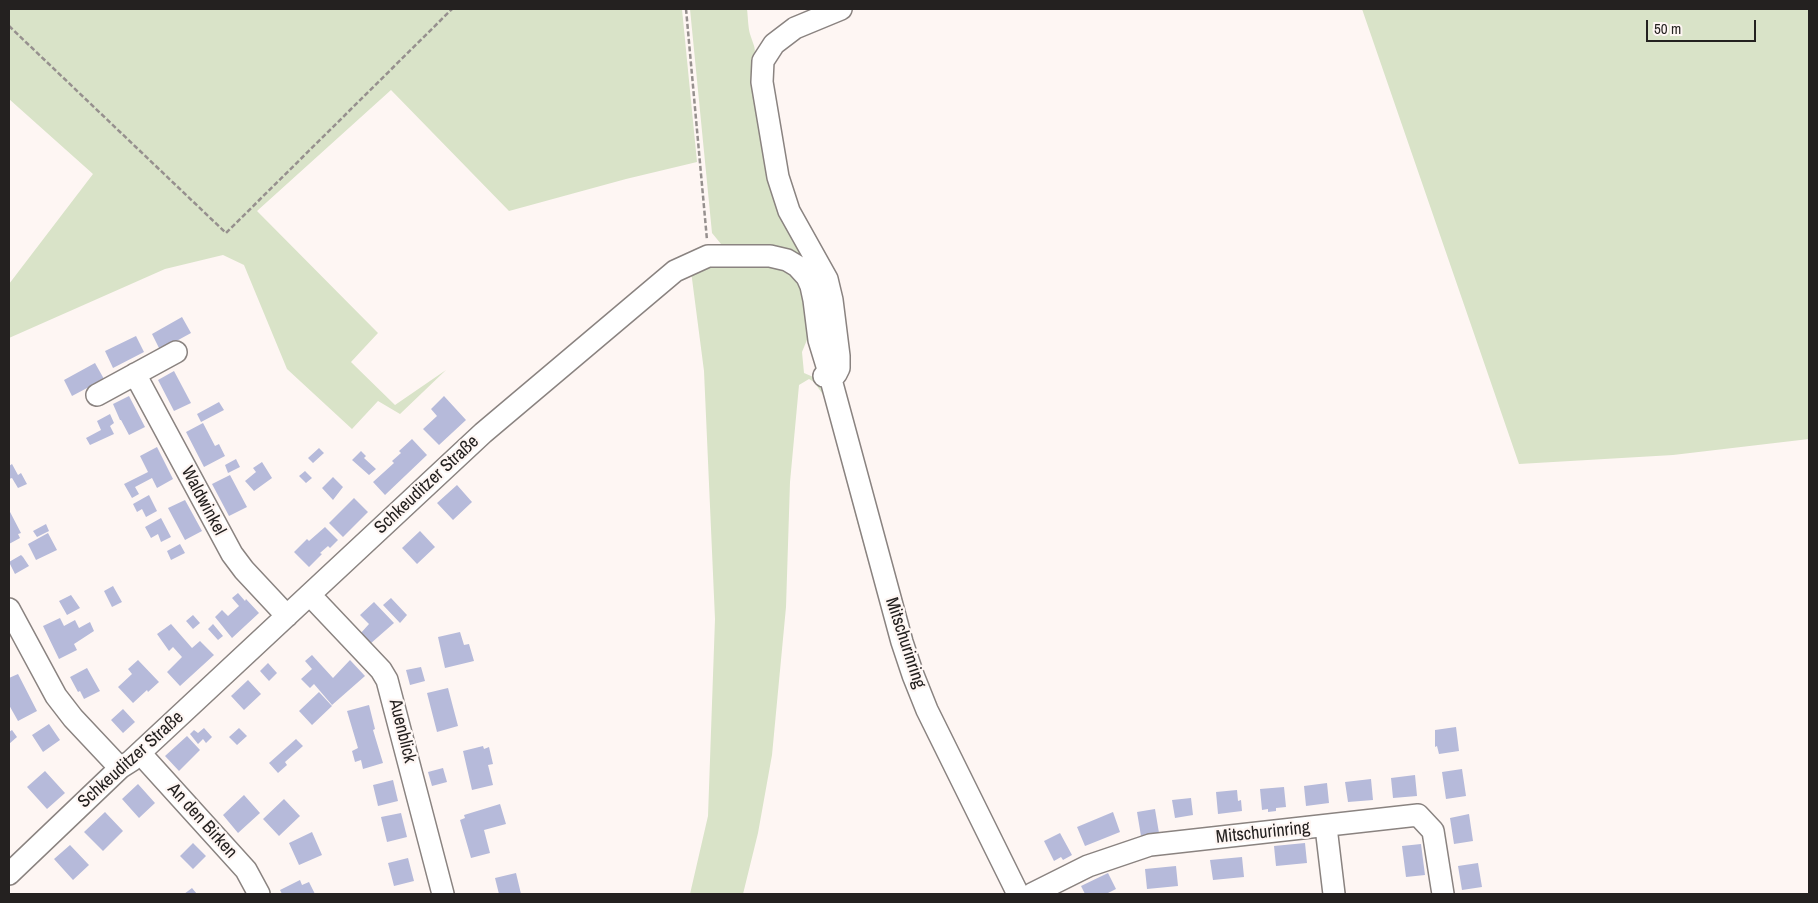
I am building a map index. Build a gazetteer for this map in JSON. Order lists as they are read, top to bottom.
{
  "streets": {
    "street": [
      "Schkeuditzer Straße",
      "Waldwinkel",
      "Mitschurinring",
      "Auenblick",
      "An den Birken"
    ]
  },
  "crossings": [
    ["Schkeuditzer Straße", "Waldwinkel"],
    ["Schkeuditzer Straße", "Mitschurinring"],
    ["Schkeuditzer Straße", "Auenblick"],
    ["Schkeuditzer Straße", "An den Birken"]
  ],
  "scale_bar": "50 m"
}
